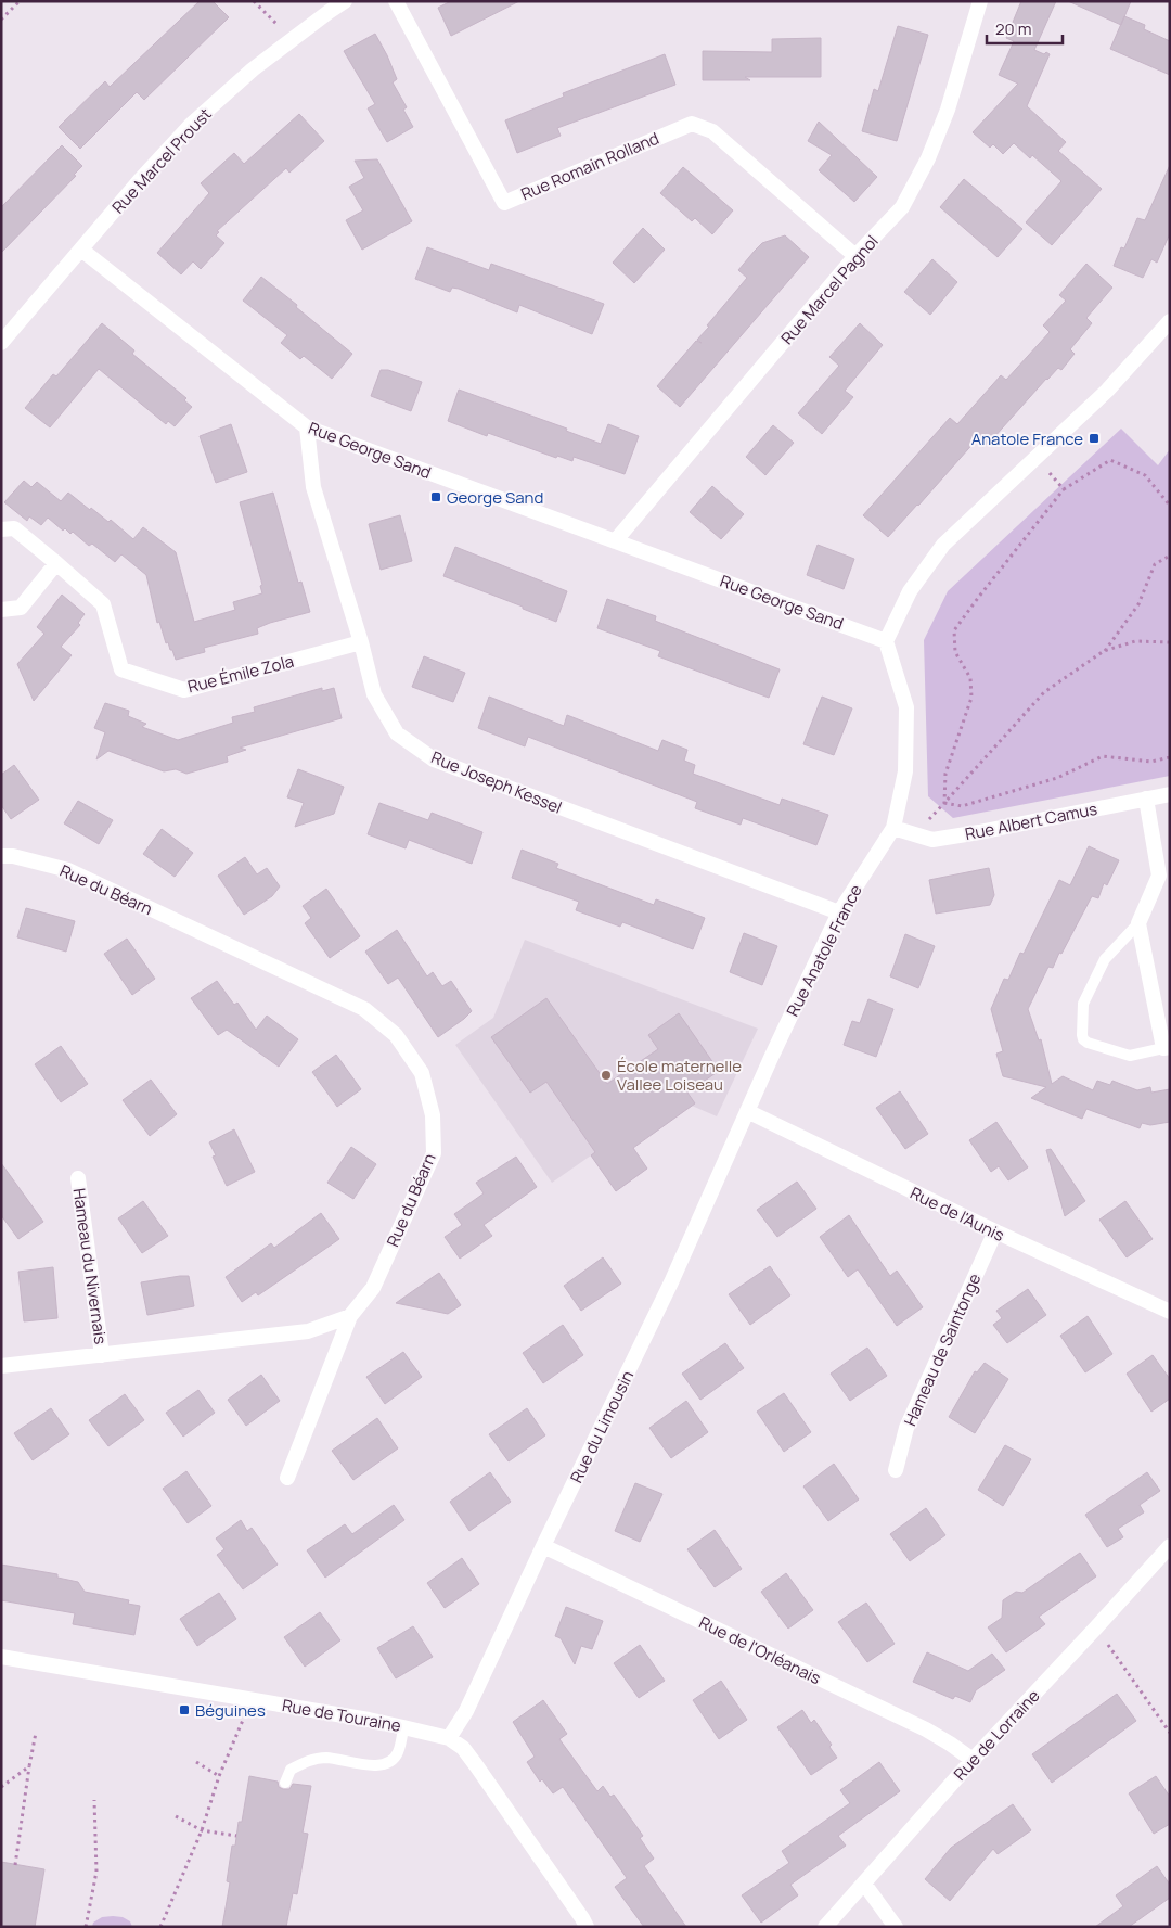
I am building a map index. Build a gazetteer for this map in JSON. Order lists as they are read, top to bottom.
{
  "streets": {
    "street": [
      "Rue Marcel Proust",
      "Rue Romain Rolland",
      "Rue Marcel Pagnol",
      "Rue George Sand",
      "Rue Émile Zola",
      "Rue Joseph Kessel",
      "Rue Albert Camus",
      "Rue du Béarn",
      "Rue Anatole France",
      "Rue de l'Aunis",
      "Hameau du Nivernais",
      "Hameau de Saintonge",
      "Rue du Limousin",
      "Rue de l'Orléanais",
      "Rue de Touraine",
      "Rue de Lorraine"
    ]
  },
  "crossings": [
    ["Rue Marcel Proust", "Rue George Sand"],
    ["Rue Romain Rolland", "Rue Marcel Pagnol"],
    ["Rue Marcel Pagnol", "Rue George Sand"],
    ["Rue George Sand", "Rue Joseph Kessel"],
    ["Rue George Sand", "Rue Anatole France"],
    ["Rue Émile Zola", "Rue Joseph Kessel"],
    ["Rue Joseph Kessel", "Rue Anatole France"],
    ["Rue Albert Camus", "Rue Anatole France"],
    ["Rue Anatole France", "Rue de l'Aunis"],
    ["Rue Anatole France", "Rue du Limousin"],
    ["Rue de l'Aunis", "Hameau de Saintonge"],
    ["Rue de l'Aunis", "Rue du Limousin"],
    ["Rue du Limousin", "Rue de l'Orléanais"],
    ["Rue du Limousin", "Rue de Touraine"],
    ["Rue de l'Orléanais", "Rue de Lorraine"]
  ],
  "places": {
    "transit": ["Anatole France", "George Sand", "Béguines"],
    "other": ["École maternelle Vallee Loiseau"]
  },
  "scale_bar": "20 m"
}
